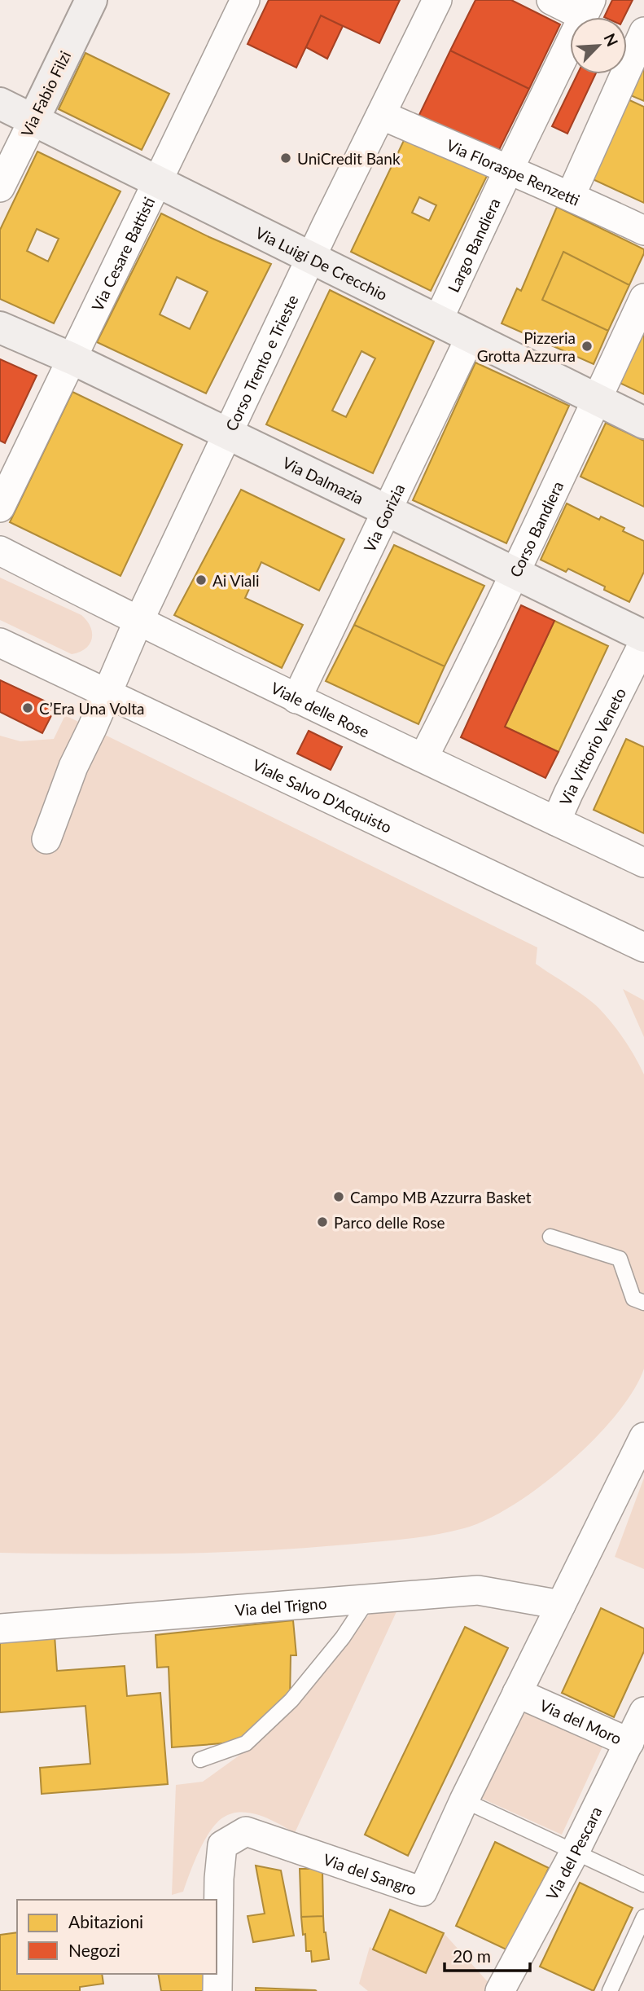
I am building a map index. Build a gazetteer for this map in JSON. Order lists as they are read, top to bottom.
{
  "streets": {
    "street": [
      "Via Fabio Filzi",
      "Via Floraspe Renzetti",
      "Largo Bandiera",
      "Via Cesare Battisti",
      "Via Luigi De Crecchio",
      "Corso Trento e Trieste",
      "Via Dalmazia",
      "Via Gorizia",
      "Corso Bandiera",
      "Viale delle Rose",
      "Via Vittorio Veneto",
      "Viale Salvo D'Acquisto",
      "Via del Trigno",
      "Via del Moro",
      "Via del Pescara",
      "Via del Sangro"
    ]
  },
  "crossings": [
    ["Via Fabio Filzi", "Via Luigi De Crecchio"],
    ["Via Floraspe Renzetti", "Largo Bandiera"],
    ["Via Floraspe Renzetti", "Corso Trento e Trieste"],
    ["Largo Bandiera", "Via Luigi De Crecchio"],
    ["Via Cesare Battisti", "Via Luigi De Crecchio"],
    ["Via Cesare Battisti", "Via Dalmazia"],
    ["Via Luigi De Crecchio", "Corso Trento e Trieste"],
    ["Via Luigi De Crecchio", "Via Gorizia"],
    ["Via Luigi De Crecchio", "Corso Bandiera"],
    ["Corso Trento e Trieste", "Via Dalmazia"],
    ["Corso Trento e Trieste", "Viale delle Rose"],
    ["Corso Trento e Trieste", "Viale Salvo D'Acquisto"],
    ["Via Dalmazia", "Via Gorizia"],
    ["Via Dalmazia", "Corso Bandiera"],
    ["Via Gorizia", "Viale delle Rose"],
    ["Corso Bandiera", "Viale delle Rose"],
    ["Viale delle Rose", "Via Vittorio Veneto"],
    ["Via del Trigno", "Via del Sangro"],
    ["Via del Moro", "Via del Pescara"],
    ["Via del Moro", "Via del Sangro"]
  ],
  "places": [
    "UniCredit Bank",
    "Pizzeria Grotta Azzurra",
    "Ai Viali",
    "C’Era Una Volta",
    "Campo MB Azzurra Basket",
    "Parco delle Rose"
  ],
  "legend": ["Abitazioni", "Negozi"],
  "scale_bar": "20 m",
  "north": "top right"
}
